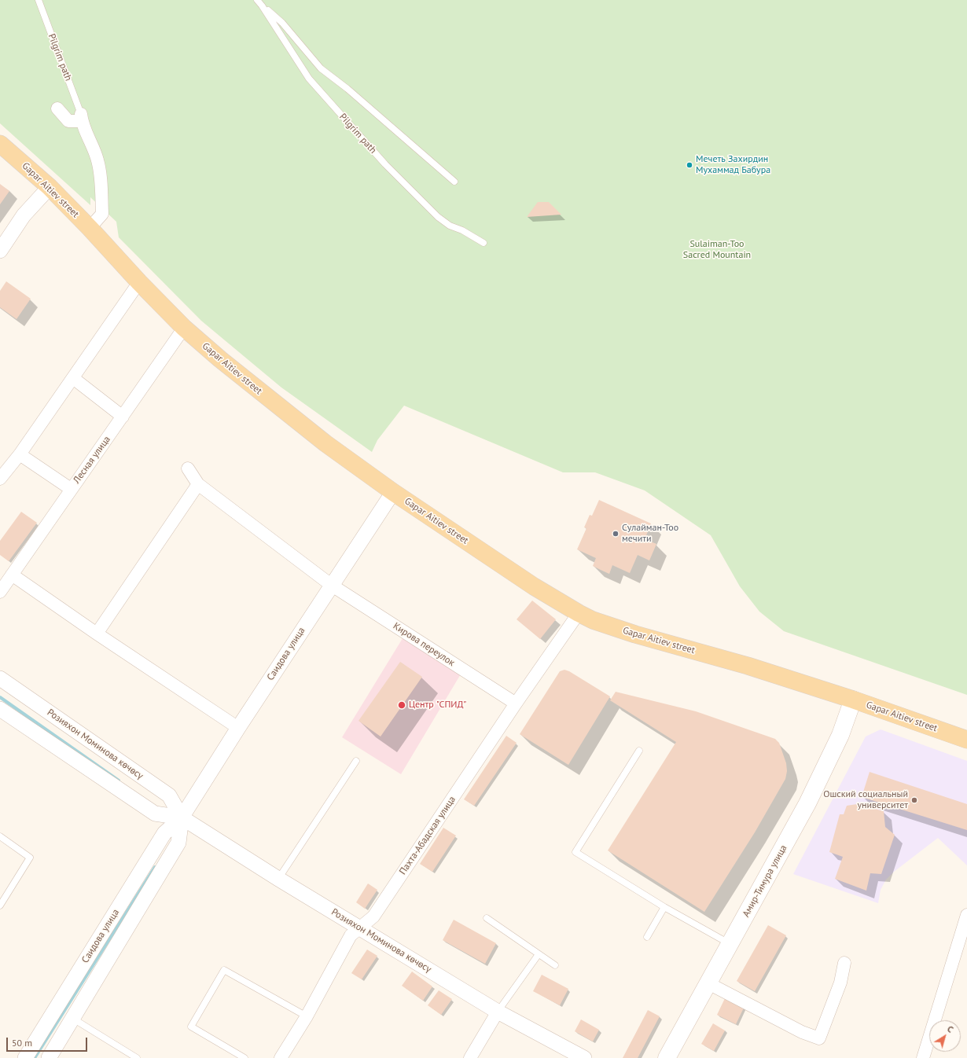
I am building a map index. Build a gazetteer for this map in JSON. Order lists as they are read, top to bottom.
{
  "streets": {
    "main road": ["Gapar Aitiev street", "Амир-Тимура улица"],
    "street": [
      "Лесная улица",
      "Кирова переулок",
      "Саидова улица",
      "Розияхон Моминова көчөсү",
      "Пахта-Абадская улица"
    ],
    "lane": ["Pilgrim path"]
  },
  "crossings": [
    ["Gapar Aitiev street", "Лесная улица"],
    ["Gapar Aitiev street", "Саидова улица"],
    ["Gapar Aitiev street", "Пахта-Абадская улица"],
    ["Gapar Aitiev street", "Амир-Тимура улица"],
    ["Кирова переулок", "Саидова улица"],
    ["Кирова переулок", "Пахта-Абадская улица"],
    ["Саидова улица", "Розияхон Моминова көчөсү"],
    ["Розияхон Моминова көчөсү", "Пахта-Абадская улица"]
  ],
  "parks": ["Sulaiman-Too Sacred Mountain"],
  "places": [
    "Мечеть Захирдин Мухаммад Бабура",
    "Сулайман-Тоо мечити",
    "Центр \"СПИД\"",
    "Ошский социальный университет"
  ],
  "scale_bar": "50 m",
  "north": "top right"
}
